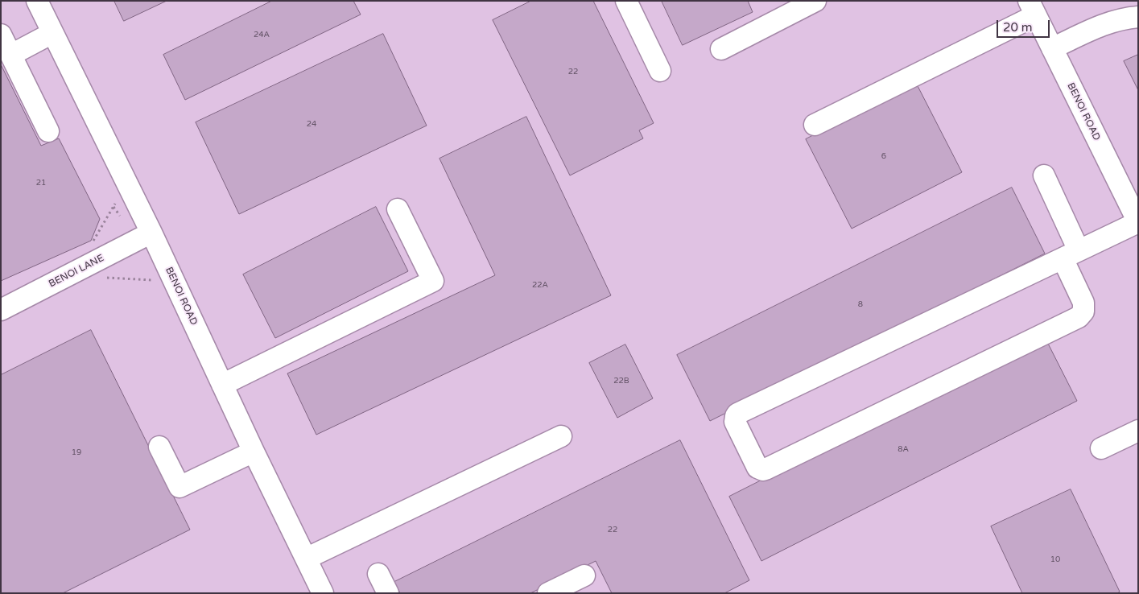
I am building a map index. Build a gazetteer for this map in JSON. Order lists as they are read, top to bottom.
{
  "streets": {
    "street": ["BENOI ROAD", "BENOI LANE"]
  },
  "crossings": [
    ["BENOI ROAD", "BENOI LANE"]
  ],
  "house_numbers": [
    "24A",
    "22",
    "24",
    "6",
    "21",
    "22A",
    "8",
    "22B",
    "8A",
    "19",
    "22",
    "10"
  ],
  "scale_bar": "20 m"
}
